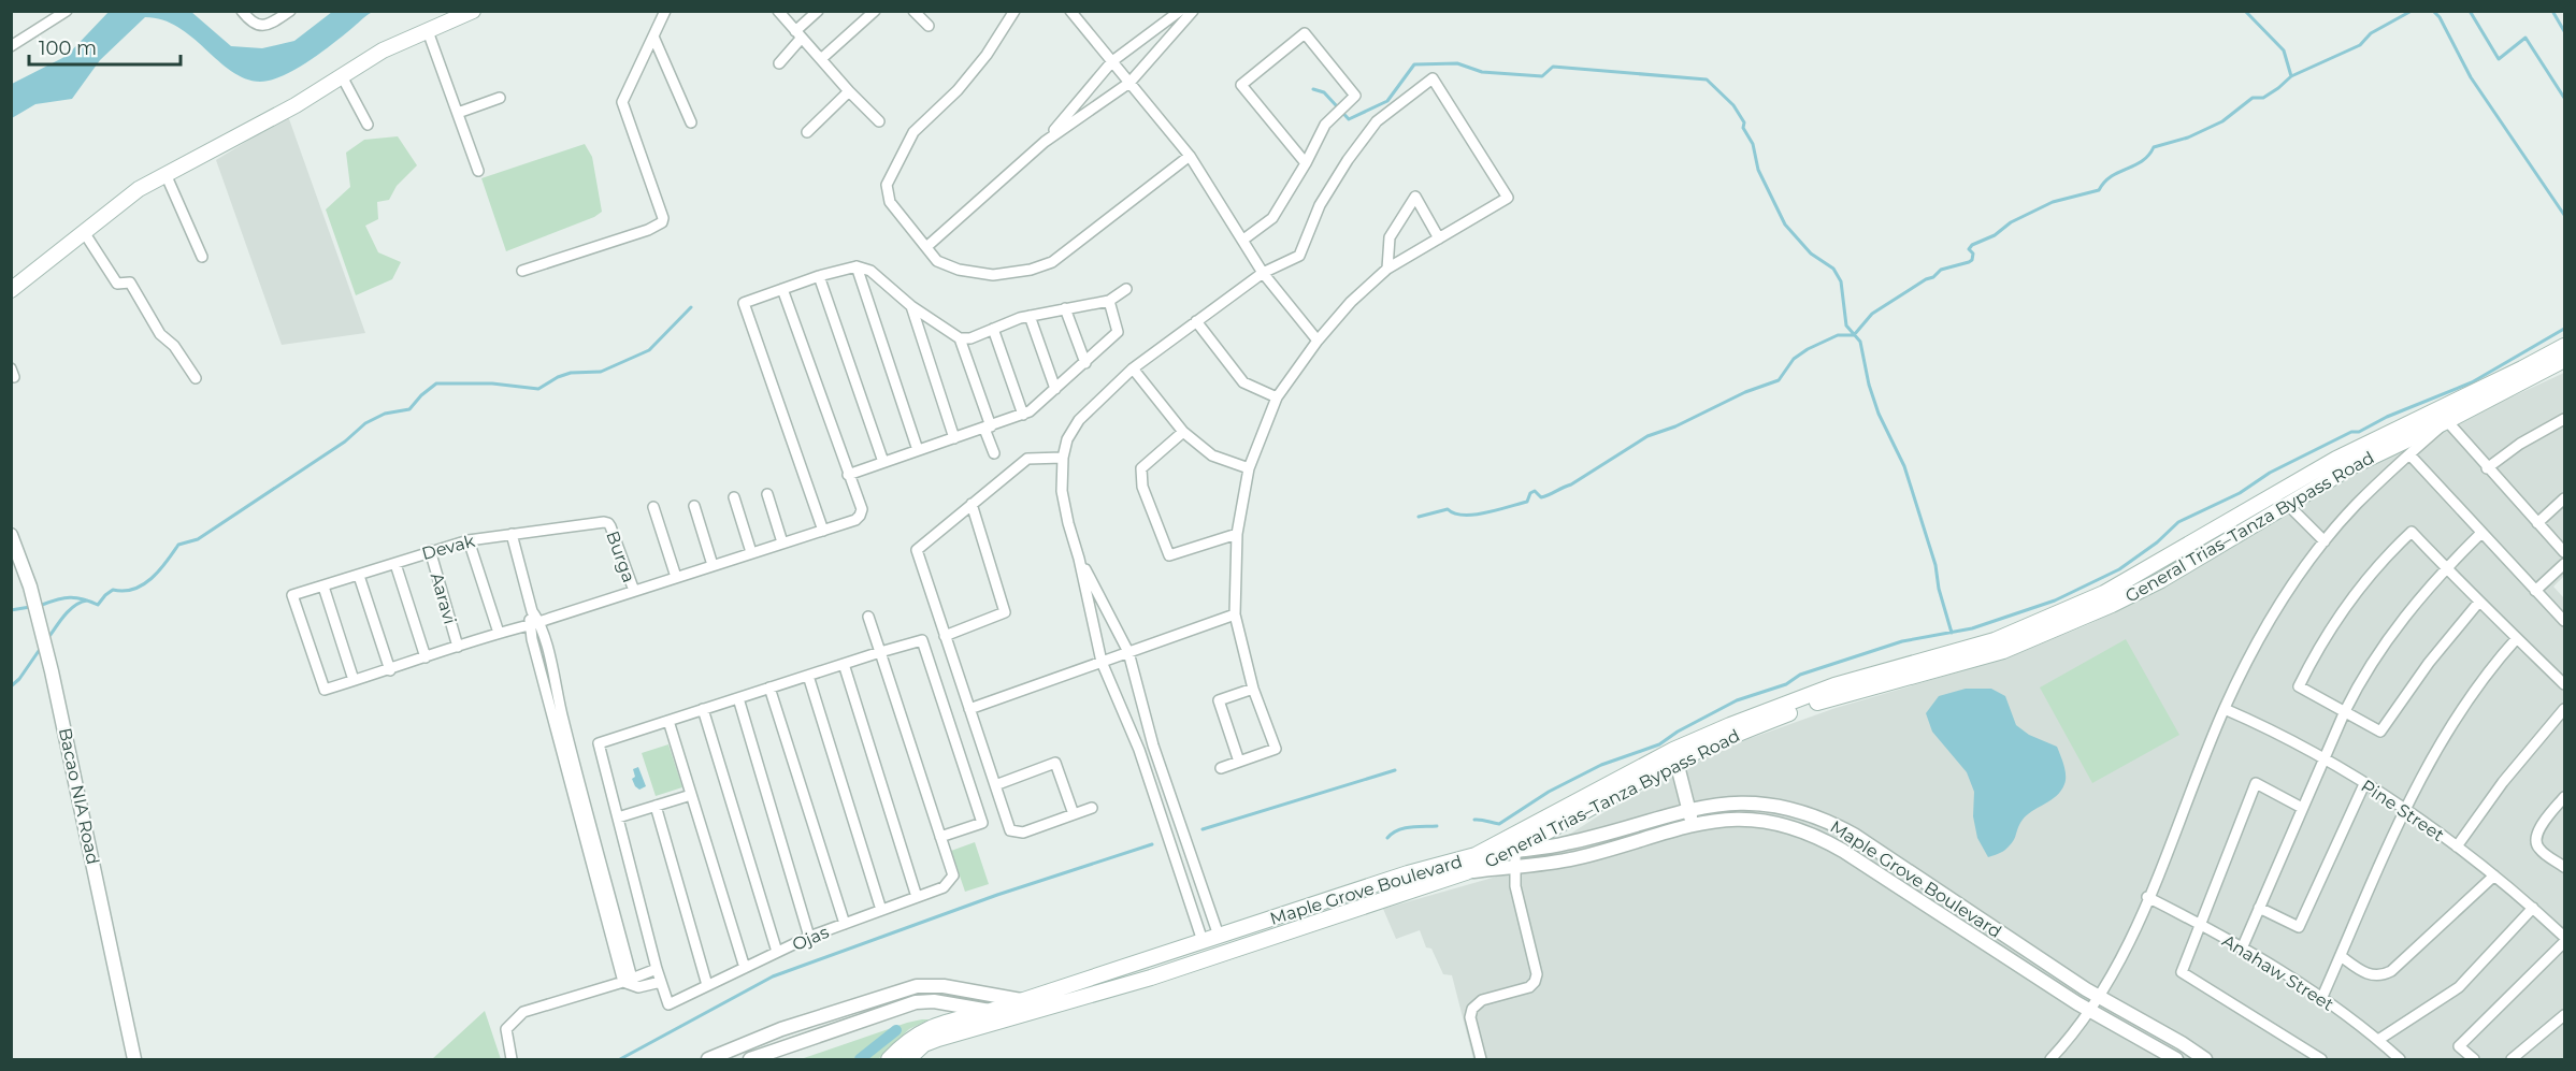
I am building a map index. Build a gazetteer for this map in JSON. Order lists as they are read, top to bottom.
{
  "streets": {
    "main road": ["General Trias–Tanza Bypass Road", "Maple Grove Boulevard"],
    "street": [
      "Devak",
      "Burga",
      "Aaravi",
      "Bacao NIA Road",
      "Pine Street",
      "Ojas",
      "Anahaw Street"
    ]
  },
  "crossings": [
    ["General Trias–Tanza Bypass Road", "Maple Grove Boulevard"],
    ["Devak", "Burga"],
    ["Devak", "Aaravi"]
  ],
  "scale_bar": "100 m"
}
